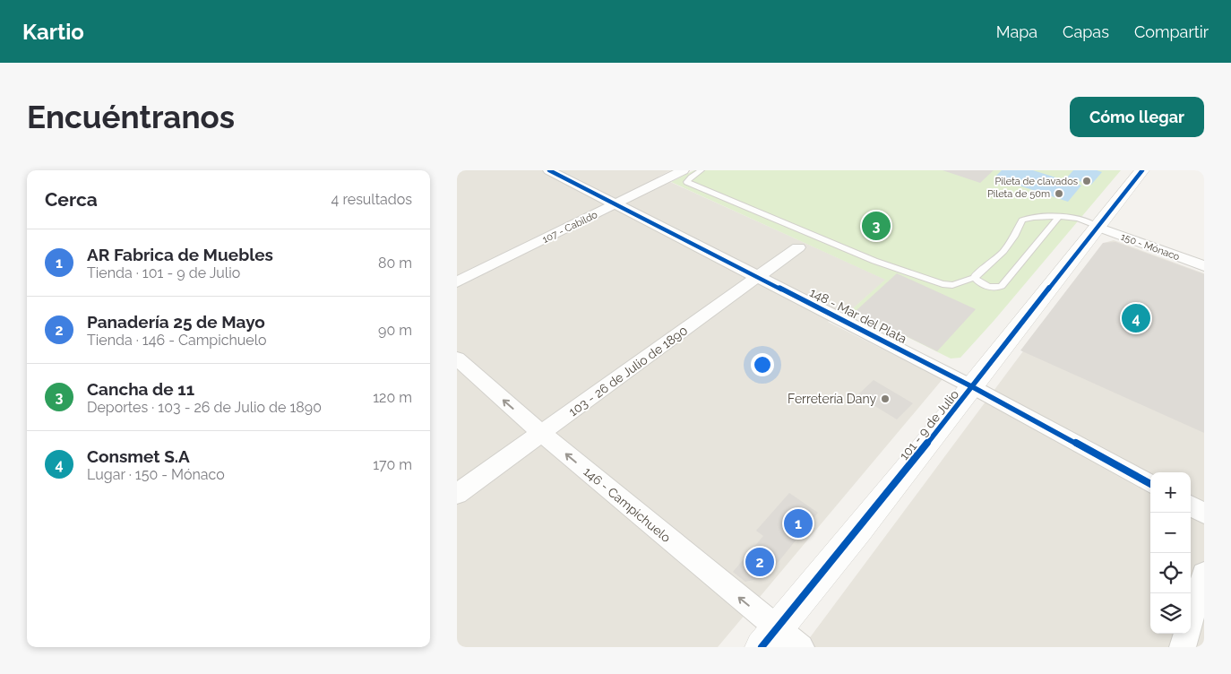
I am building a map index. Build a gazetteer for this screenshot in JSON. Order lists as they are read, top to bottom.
{
  "streets": {
    "street": [
      "107 - Cabildo",
      "150 - Mónaco",
      "148 - Mar del Plata",
      "103 - 26 de Julio de 1890",
      "101 - 9 de Julio",
      "146 - Campichuelo"
    ]
  },
  "crossings": [
    ["107 - Cabildo", "148 - Mar del Plata"],
    ["150 - Mónaco", "101 - 9 de Julio"],
    ["148 - Mar del Plata", "103 - 26 de Julio de 1890"],
    ["148 - Mar del Plata", "101 - 9 de Julio"],
    ["103 - 26 de Julio de 1890", "146 - Campichuelo"],
    ["101 - 9 de Julio", "146 - Campichuelo"]
  ],
  "one_way": ["146 - Campichuelo"],
  "places": ["Pileta de clavados", "Pileta de 50m", "Ferretería Dany"],
  "page": {
    "header": "Kartio",
    "nav": ["Mapa", "Capas", "Compartir"],
    "buttons": "Cómo llegar",
    "title": "Encuéntranos",
    "heading": ["Cerca", "4 resultados"],
    "pins": [
      "3",
      "4",
      "1",
      "2"
    ],
    "list": [
      {
        "mark": "1",
        "name": "AR Fabrica de Muebles",
        "note": "Tienda · 101 - 9 de Julio",
        "value": "80 m"
      },
      {
        "mark": "2",
        "name": "Panadería 25 de Mayo",
        "note": "Tienda · 146 - Campichuelo",
        "value": "90 m"
      },
      {
        "mark": "3",
        "name": "Cancha de 11",
        "note": "Deportes · 103 - 26 de Julio de 1890",
        "value": "120 m"
      },
      {
        "mark": "4",
        "name": "Consmet S.A",
        "note": "Lugar · 150 - Mónaco",
        "value": "170 m"
      }
    ],
    "map_buttons": ["+", "−"]
  }
}
